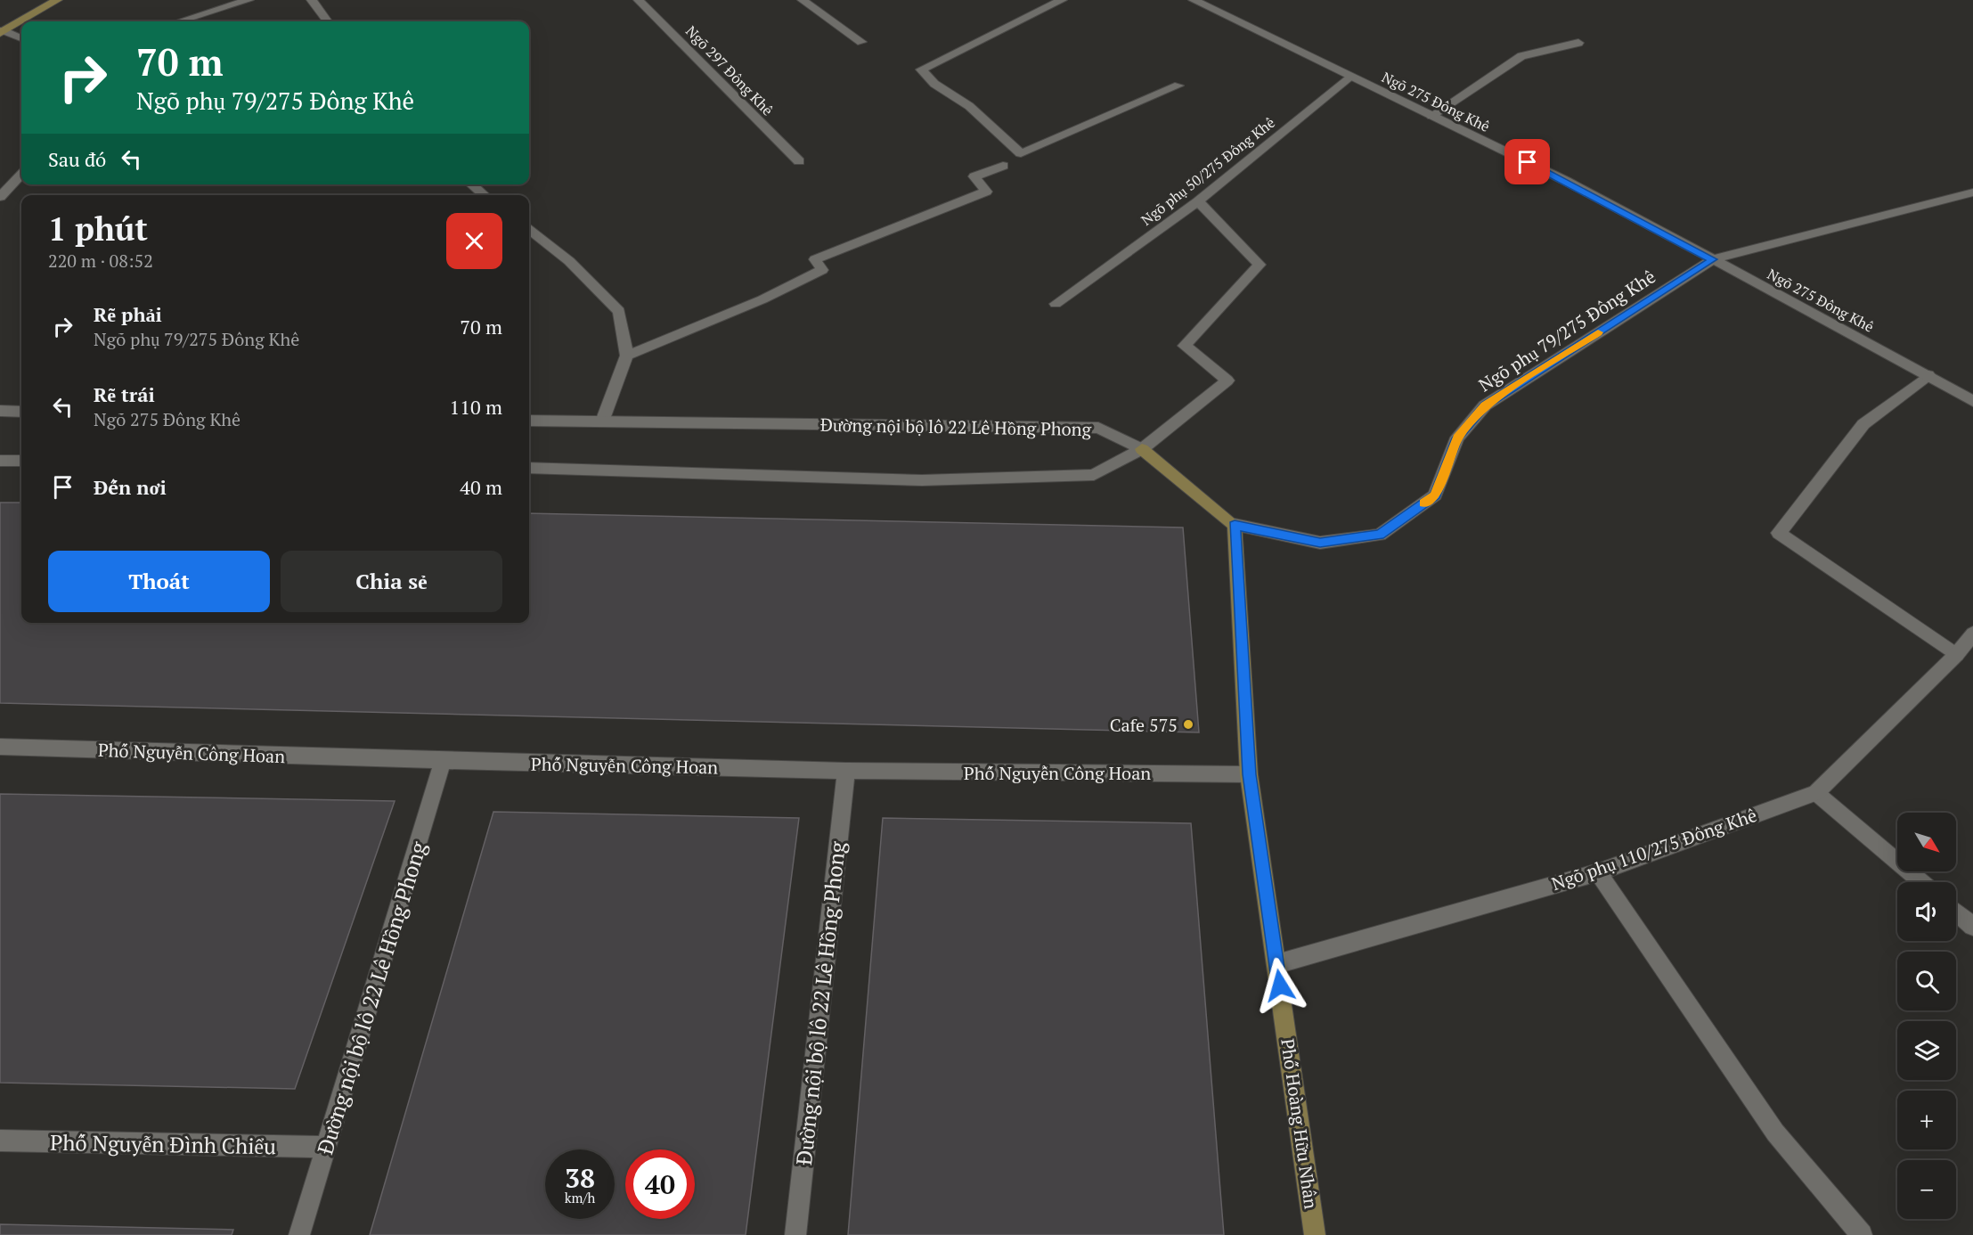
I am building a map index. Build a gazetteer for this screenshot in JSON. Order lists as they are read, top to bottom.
{
  "streets": {
    "street": [
      "Ngõ 297 Đông Khê",
      "Ngõ 275 Đông Khê",
      "Ngõ phụ 50/275 Đông Khê",
      "Ngõ phụ 79/275 Đông Khê",
      "Đường nội bộ lô 22 Lê Hồng Phong",
      "Phố Nguyễn Công Hoan",
      "Ngõ phụ 110/275 Đông Khê",
      "Phố Hoàng Hữu Nhân",
      "Phố Nguyễn Đình Chiểu"
    ]
  },
  "crossings": [
    ["Ngõ 275 Đông Khê", "Ngõ phụ 50/275 Đông Khê"],
    ["Ngõ 275 Đông Khê", "Ngõ phụ 79/275 Đông Khê"],
    ["Ngõ phụ 79/275 Đông Khê", "Phố Hoàng Hữu Nhân"],
    ["Đường nội bộ lô 22 Lê Hồng Phong", "Phố Nguyễn Công Hoan"],
    ["Đường nội bộ lô 22 Lê Hồng Phong", "Phố Nguyễn Đình Chiểu"],
    ["Phố Nguyễn Công Hoan", "Phố Hoàng Hữu Nhân"],
    ["Ngõ phụ 110/275 Đông Khê", "Phố Hoàng Hữu Nhân"]
  ],
  "places": ["Cafe 575"],
  "north": "bottom right",
  "page": {
    "turn": ["70 m", "Ngõ phụ 79/275 Đông Khê"],
    "then": "Sau đó",
    "heading": ["1 phút", "220 m · 08:52"],
    "list": [
      {
        "name": "Rẽ phải",
        "note": "Ngõ phụ 79/275 Đông Khê",
        "value": "70 m"
      },
      {
        "name": "Rẽ trái",
        "note": "Ngõ 275 Đông Khê",
        "value": "110 m"
      },
      {
        "name": "Đến nơi",
        "value": "40 m"
      }
    ],
    "buttons": ["Thoát", "Chia sẻ"],
    "map_buttons": ["+", "−"],
    "speed": "38 km/h",
    "limit": "40"
  }
}
